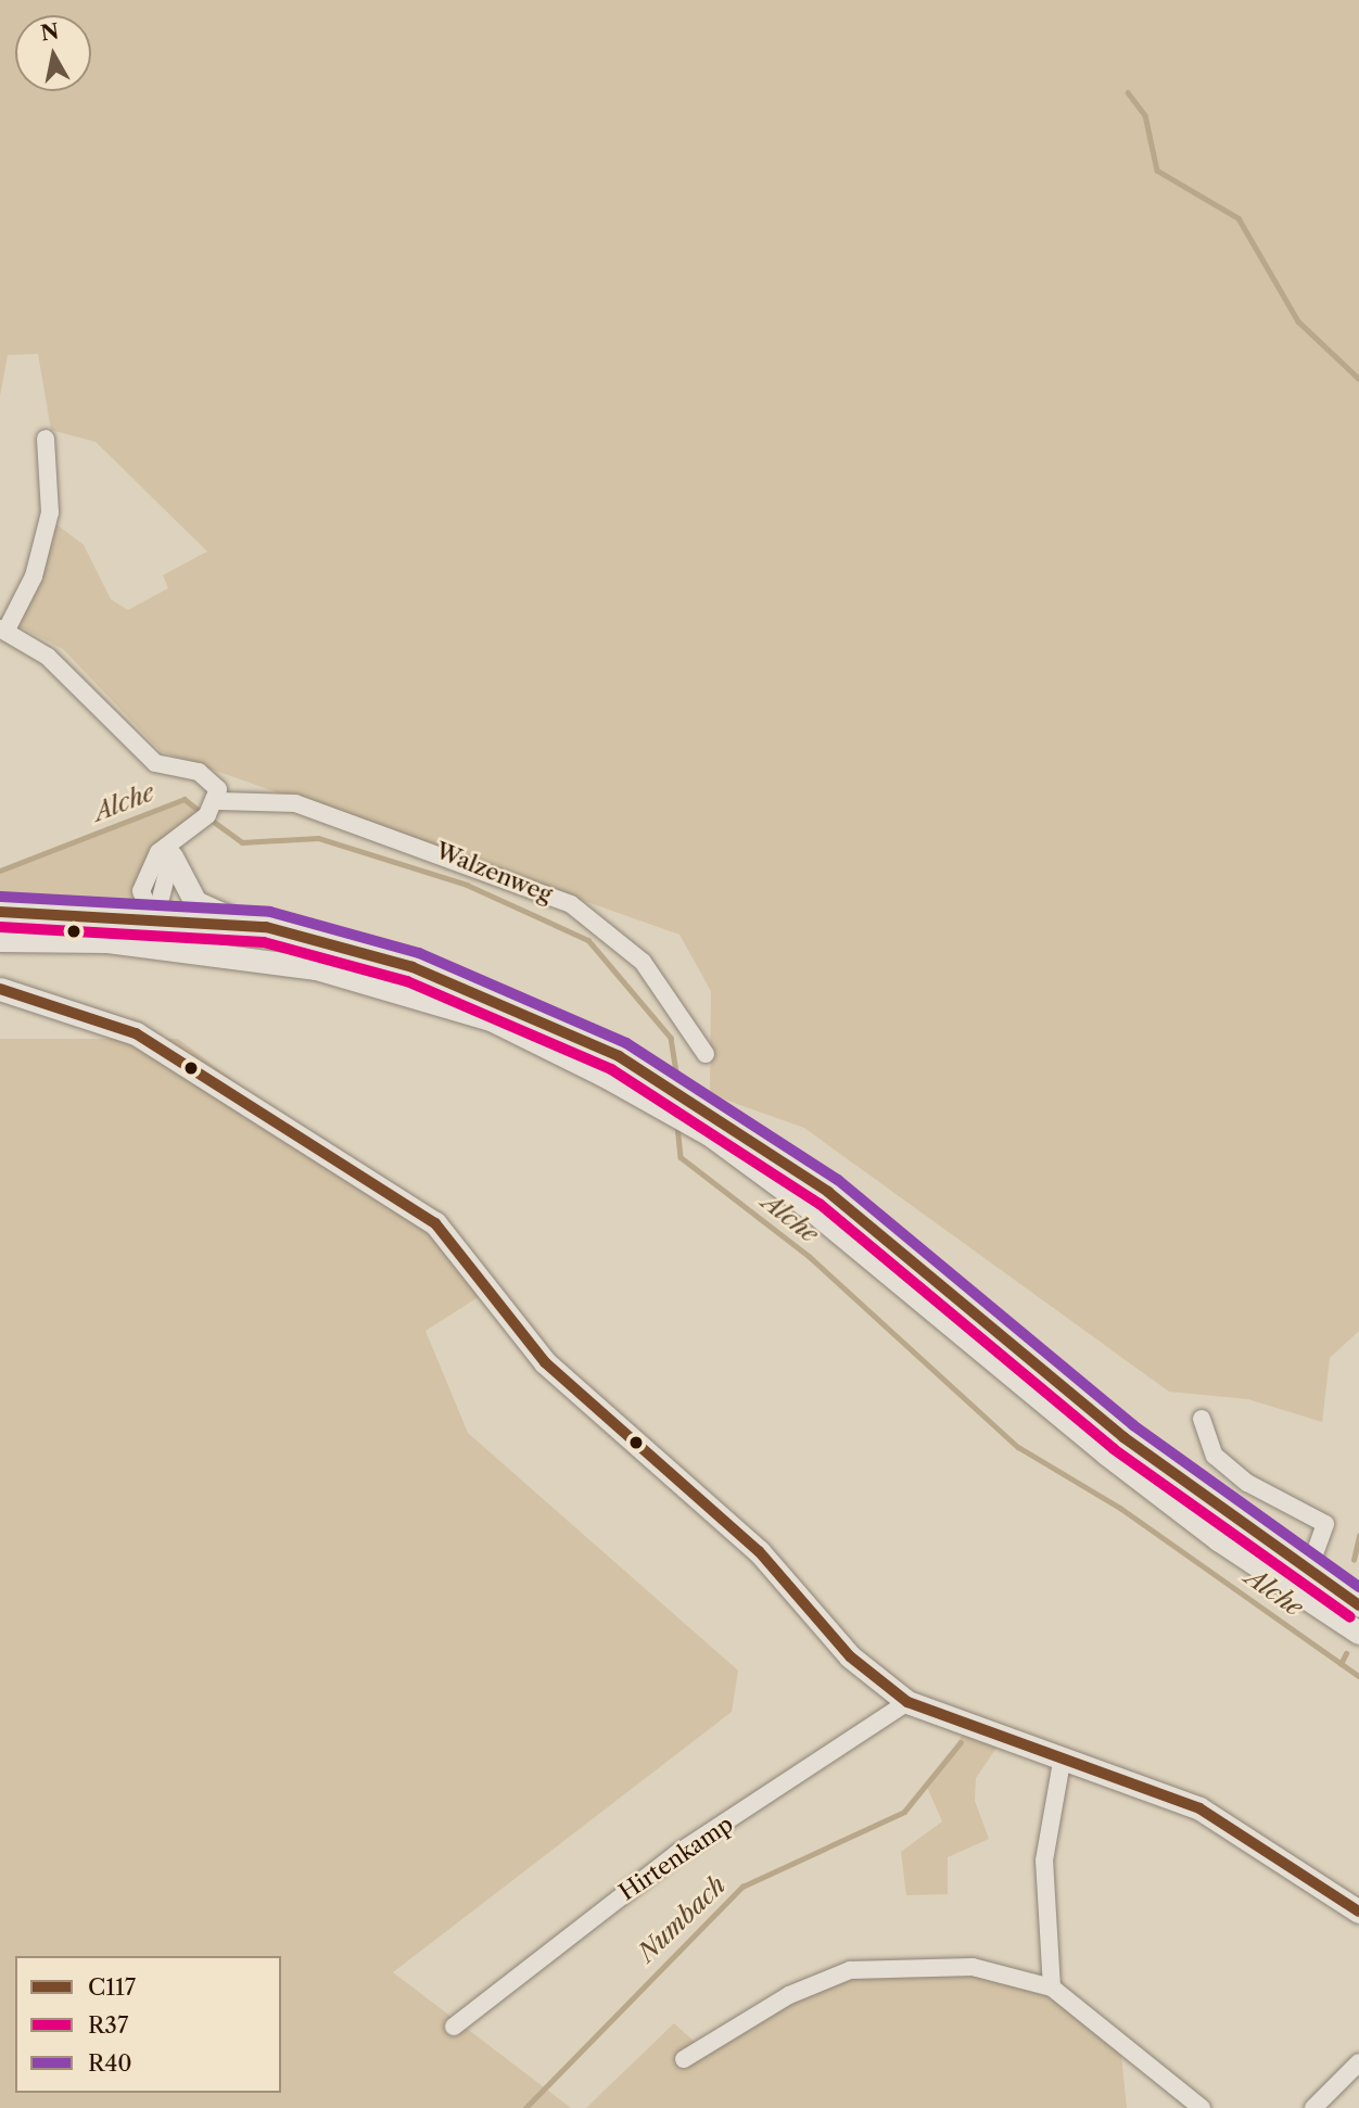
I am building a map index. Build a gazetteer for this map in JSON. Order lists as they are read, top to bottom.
{
  "streets": {
    "street": ["Walzenweg", "Hirtenkamp"]
  },
  "water": ["Alche", "Numbach"],
  "lines": ["transit line R40", "transit line C117", "transit line R37"],
  "legend": ["C117", "R37", "R40"],
  "north": "top"
}
